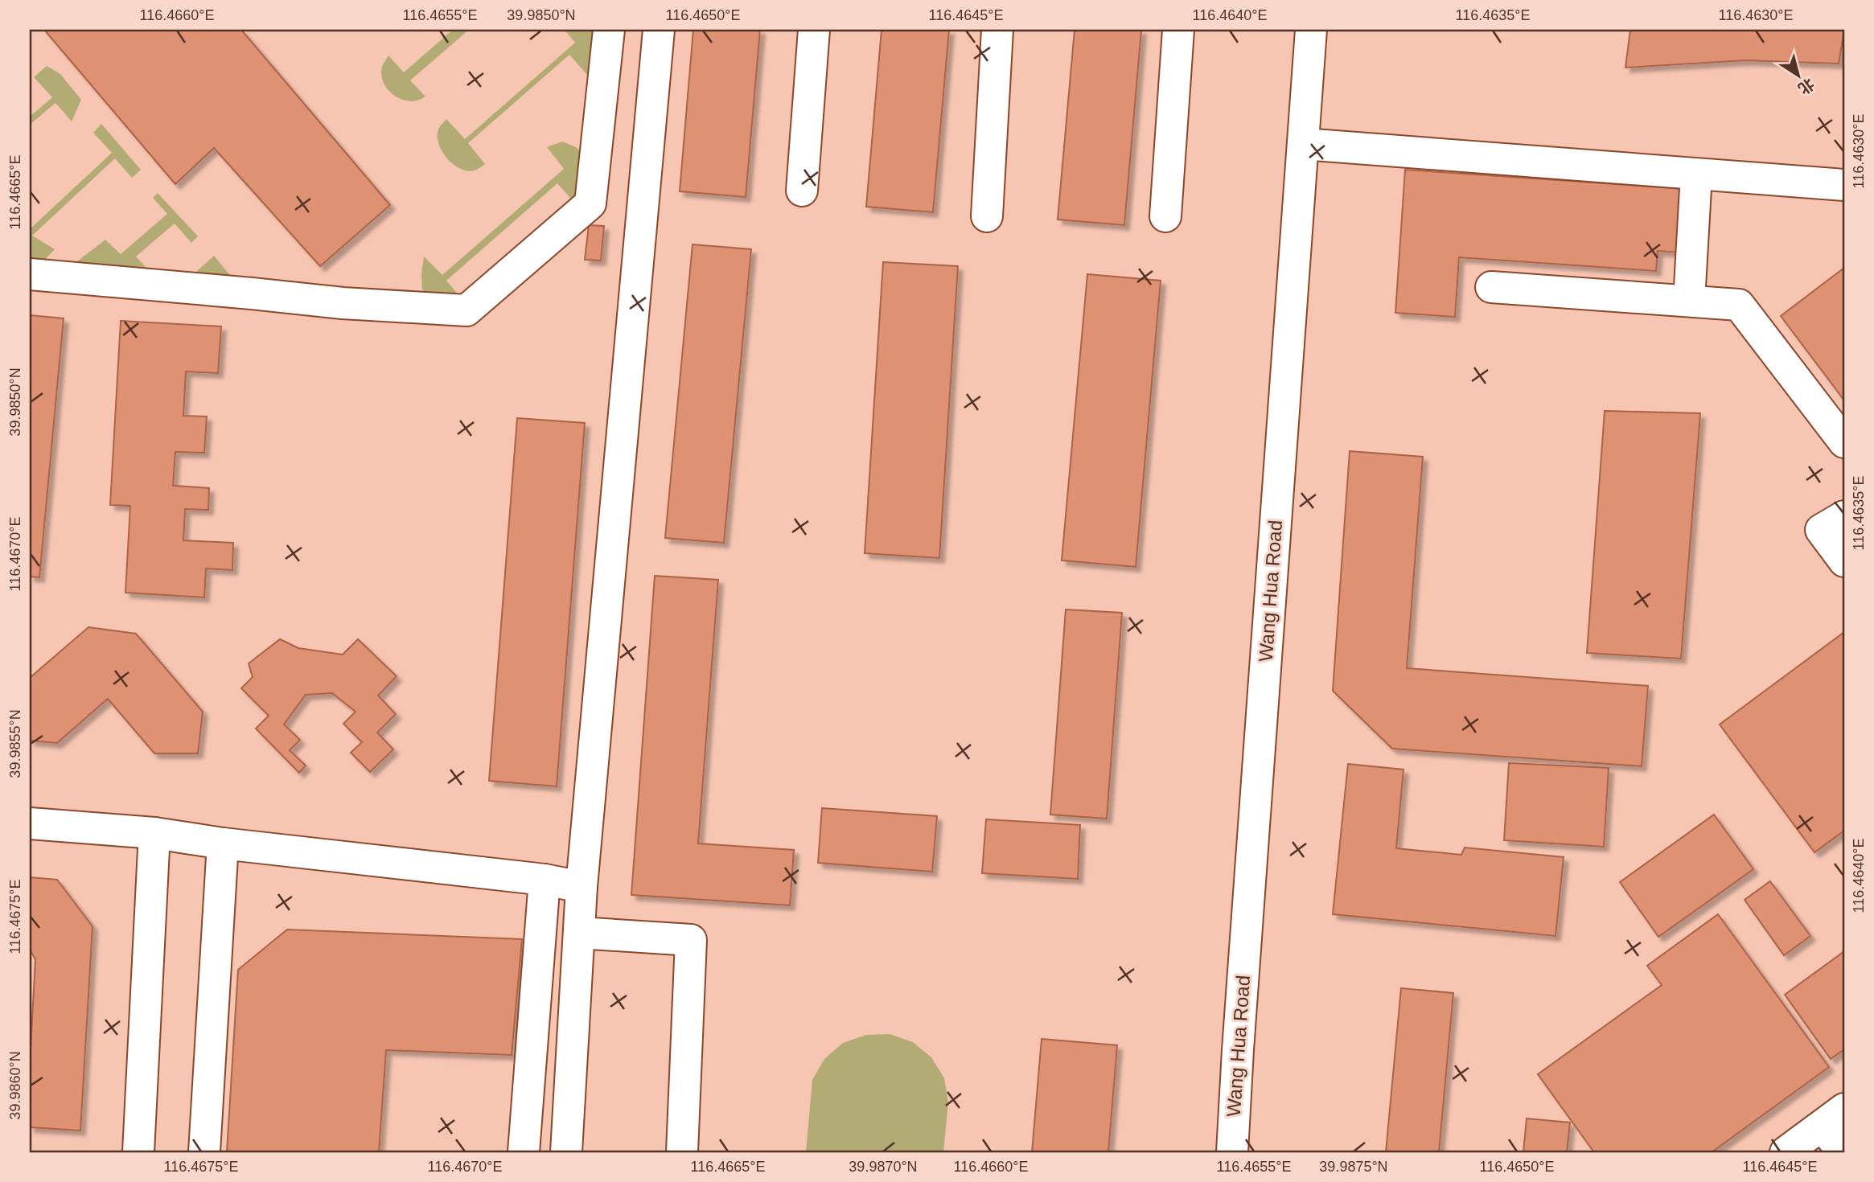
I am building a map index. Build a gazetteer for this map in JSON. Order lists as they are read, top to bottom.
{
  "streets": {
    "street": ["Wang Hua Road"]
  },
  "north": "bottom right",
  "coordinates": [
    "116.4660°E",
    "116.4655°E",
    "39.9850°N",
    "116.4650°E",
    "116.4645°E",
    "116.4640°E",
    "116.4635°E",
    "116.4630°E",
    "116.4665°E",
    "116.4670°E",
    "39.9855°N",
    "116.4675°E",
    "39.9860°N",
    "39.9870°N",
    "39.9875°N"
  ]
}
